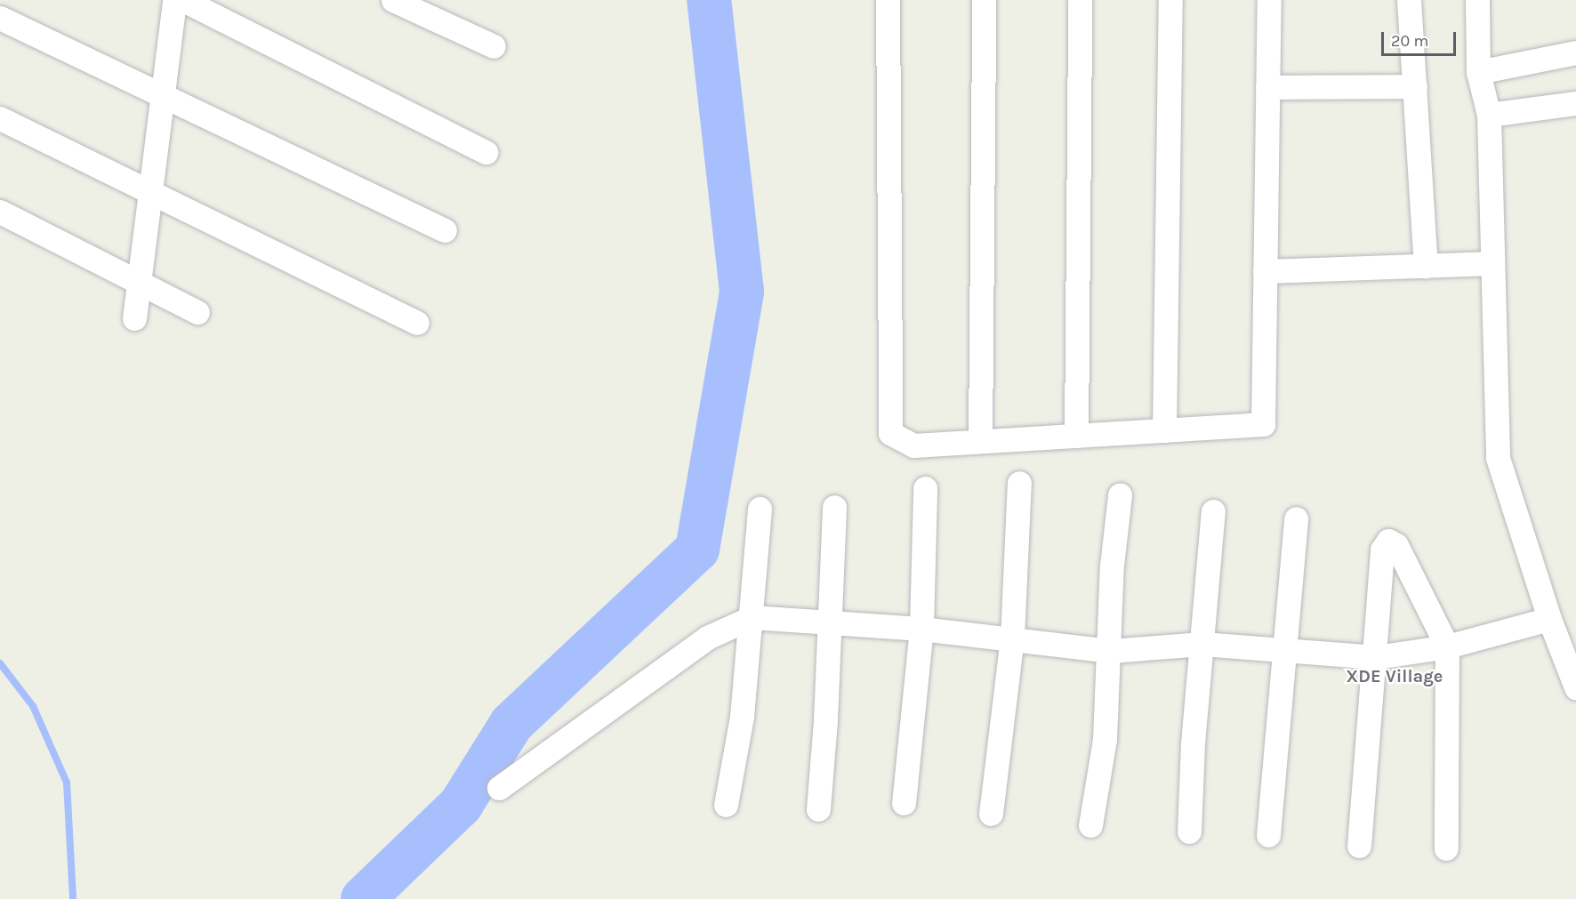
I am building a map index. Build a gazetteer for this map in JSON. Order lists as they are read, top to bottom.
{
  "districts": ["XDE Village"],
  "scale_bar": "20 m"
}
